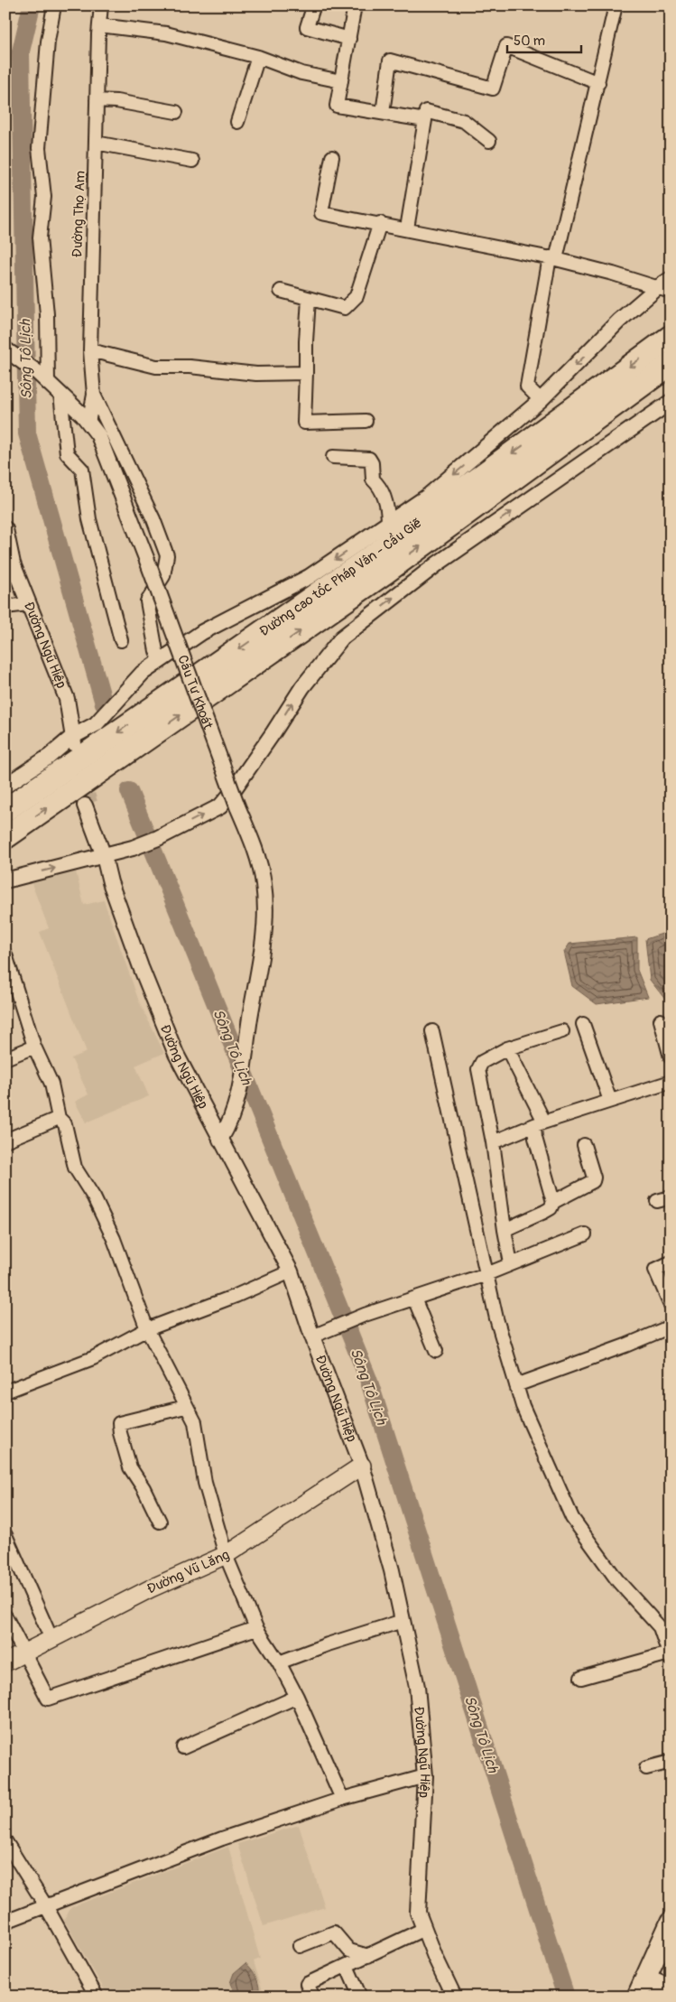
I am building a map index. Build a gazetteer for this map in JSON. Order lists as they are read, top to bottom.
{
  "streets": {
    "highway": ["Đường cao tốc Pháp Vân - Cầu Giẽ"],
    "main road": ["Đường Vũ Lăng"],
    "street": ["Đường Thọ Am", "Đường Ngũ Hiệp", "Cầu Tự Khoát"]
  },
  "crossings": [
    ["Đường Thọ Am", "Cầu Tự Khoát"],
    ["Đường Ngũ Hiệp", "Cầu Tự Khoát"],
    ["Đường Ngũ Hiệp", "Đường Vũ Lăng"]
  ],
  "water": ["Sông Tô Lịch"],
  "scale_bar": "50 m"
}
